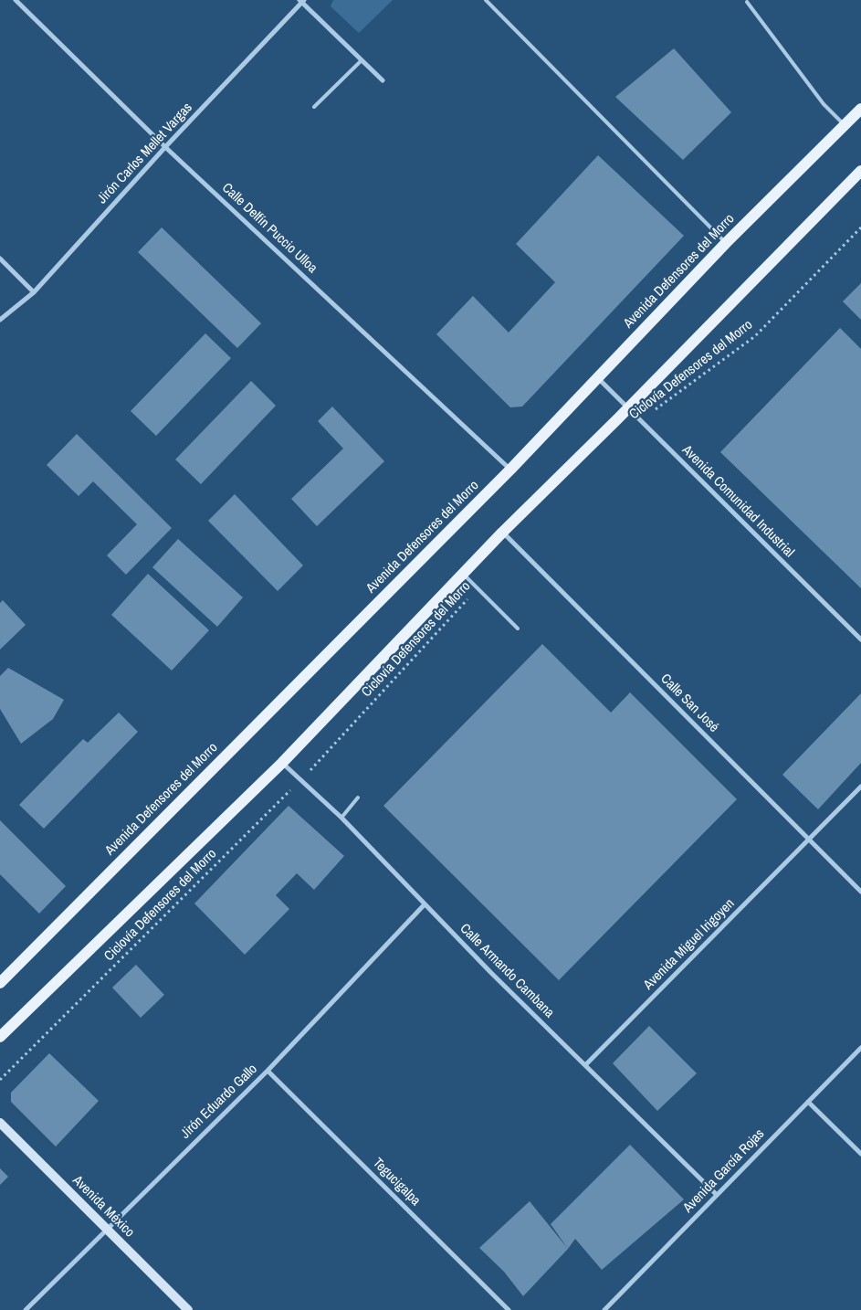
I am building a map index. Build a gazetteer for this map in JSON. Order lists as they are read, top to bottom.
{
  "streets": {
    "main road": ["Avenida Defensores del Morro"],
    "street": [
      "Jirón Carlos Mellet Vargas",
      "Calle Delfín Puccio Ulloa",
      "Avenida Comunidad Industrial",
      "Calle San José",
      "Avenida Miguel Irigoyen",
      "Calle Armando Cambana",
      "Jirón Eduardo Gallo",
      "Avenida García Rojas",
      "Tegucigalpa",
      "Avenida México"
    ],
    "path": ["Ciclovía Defensores del Morro"]
  },
  "crossings": [
    ["Jirón Carlos Mellet Vargas", "Calle Delfín Puccio Ulloa"],
    ["Calle Delfín Puccio Ulloa", "Avenida Defensores del Morro"],
    ["Avenida Defensores del Morro", "Avenida Comunidad Industrial"],
    ["Ciclovía Defensores del Morro", "Avenida Comunidad Industrial"],
    ["Ciclovía Defensores del Morro", "Calle Armando Cambana"],
    ["Calle San José", "Avenida Miguel Irigoyen"],
    ["Avenida Miguel Irigoyen", "Calle Armando Cambana"],
    ["Calle Armando Cambana", "Jirón Eduardo Gallo"],
    ["Calle Armando Cambana", "Avenida García Rojas"],
    ["Jirón Eduardo Gallo", "Tegucigalpa"],
    ["Jirón Eduardo Gallo", "Avenida México"]
  ]
}
